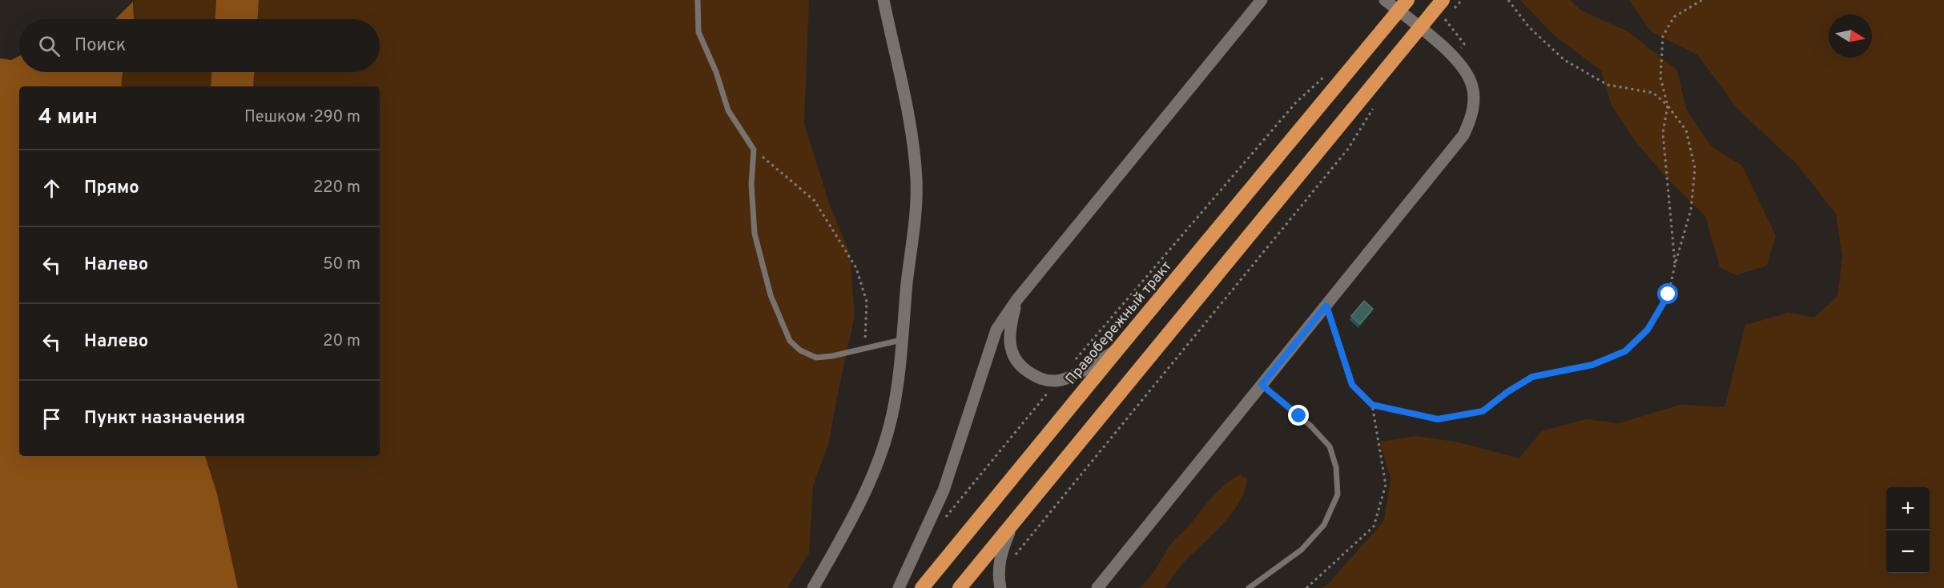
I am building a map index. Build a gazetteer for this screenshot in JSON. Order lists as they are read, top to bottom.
{
  "streets": {
    "highway": ["Правобережный тракт"]
  },
  "north": "right",
  "page": {
    "search": "Поиск",
    "heading": ["4 мин", "Пешком · 290 m"],
    "list": [
      ["Прямо", "220 m"],
      ["Налево", "50 m"],
      ["Налево", "20 m"],
      "Пункт назначения"
    ],
    "map_buttons": ["+", "−"]
  }
}
